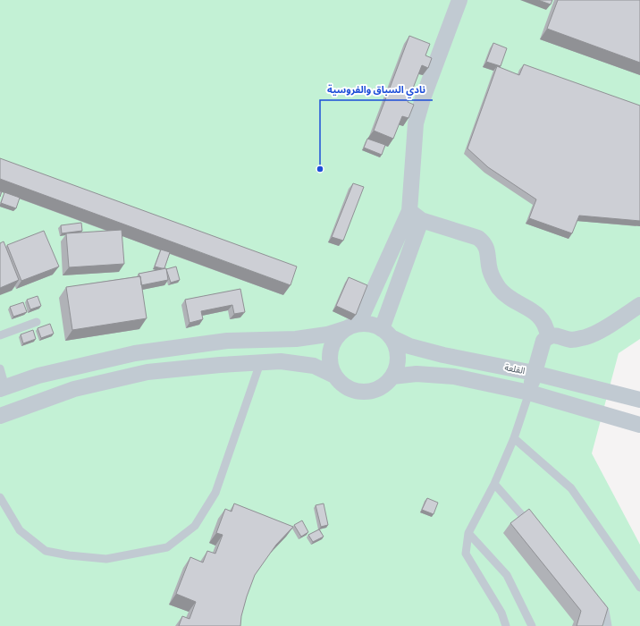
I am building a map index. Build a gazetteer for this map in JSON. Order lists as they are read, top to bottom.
{
  "streets": {
    "street": ["القلعة"]
  },
  "places": ["نادي السباق والفروسية"]
}
